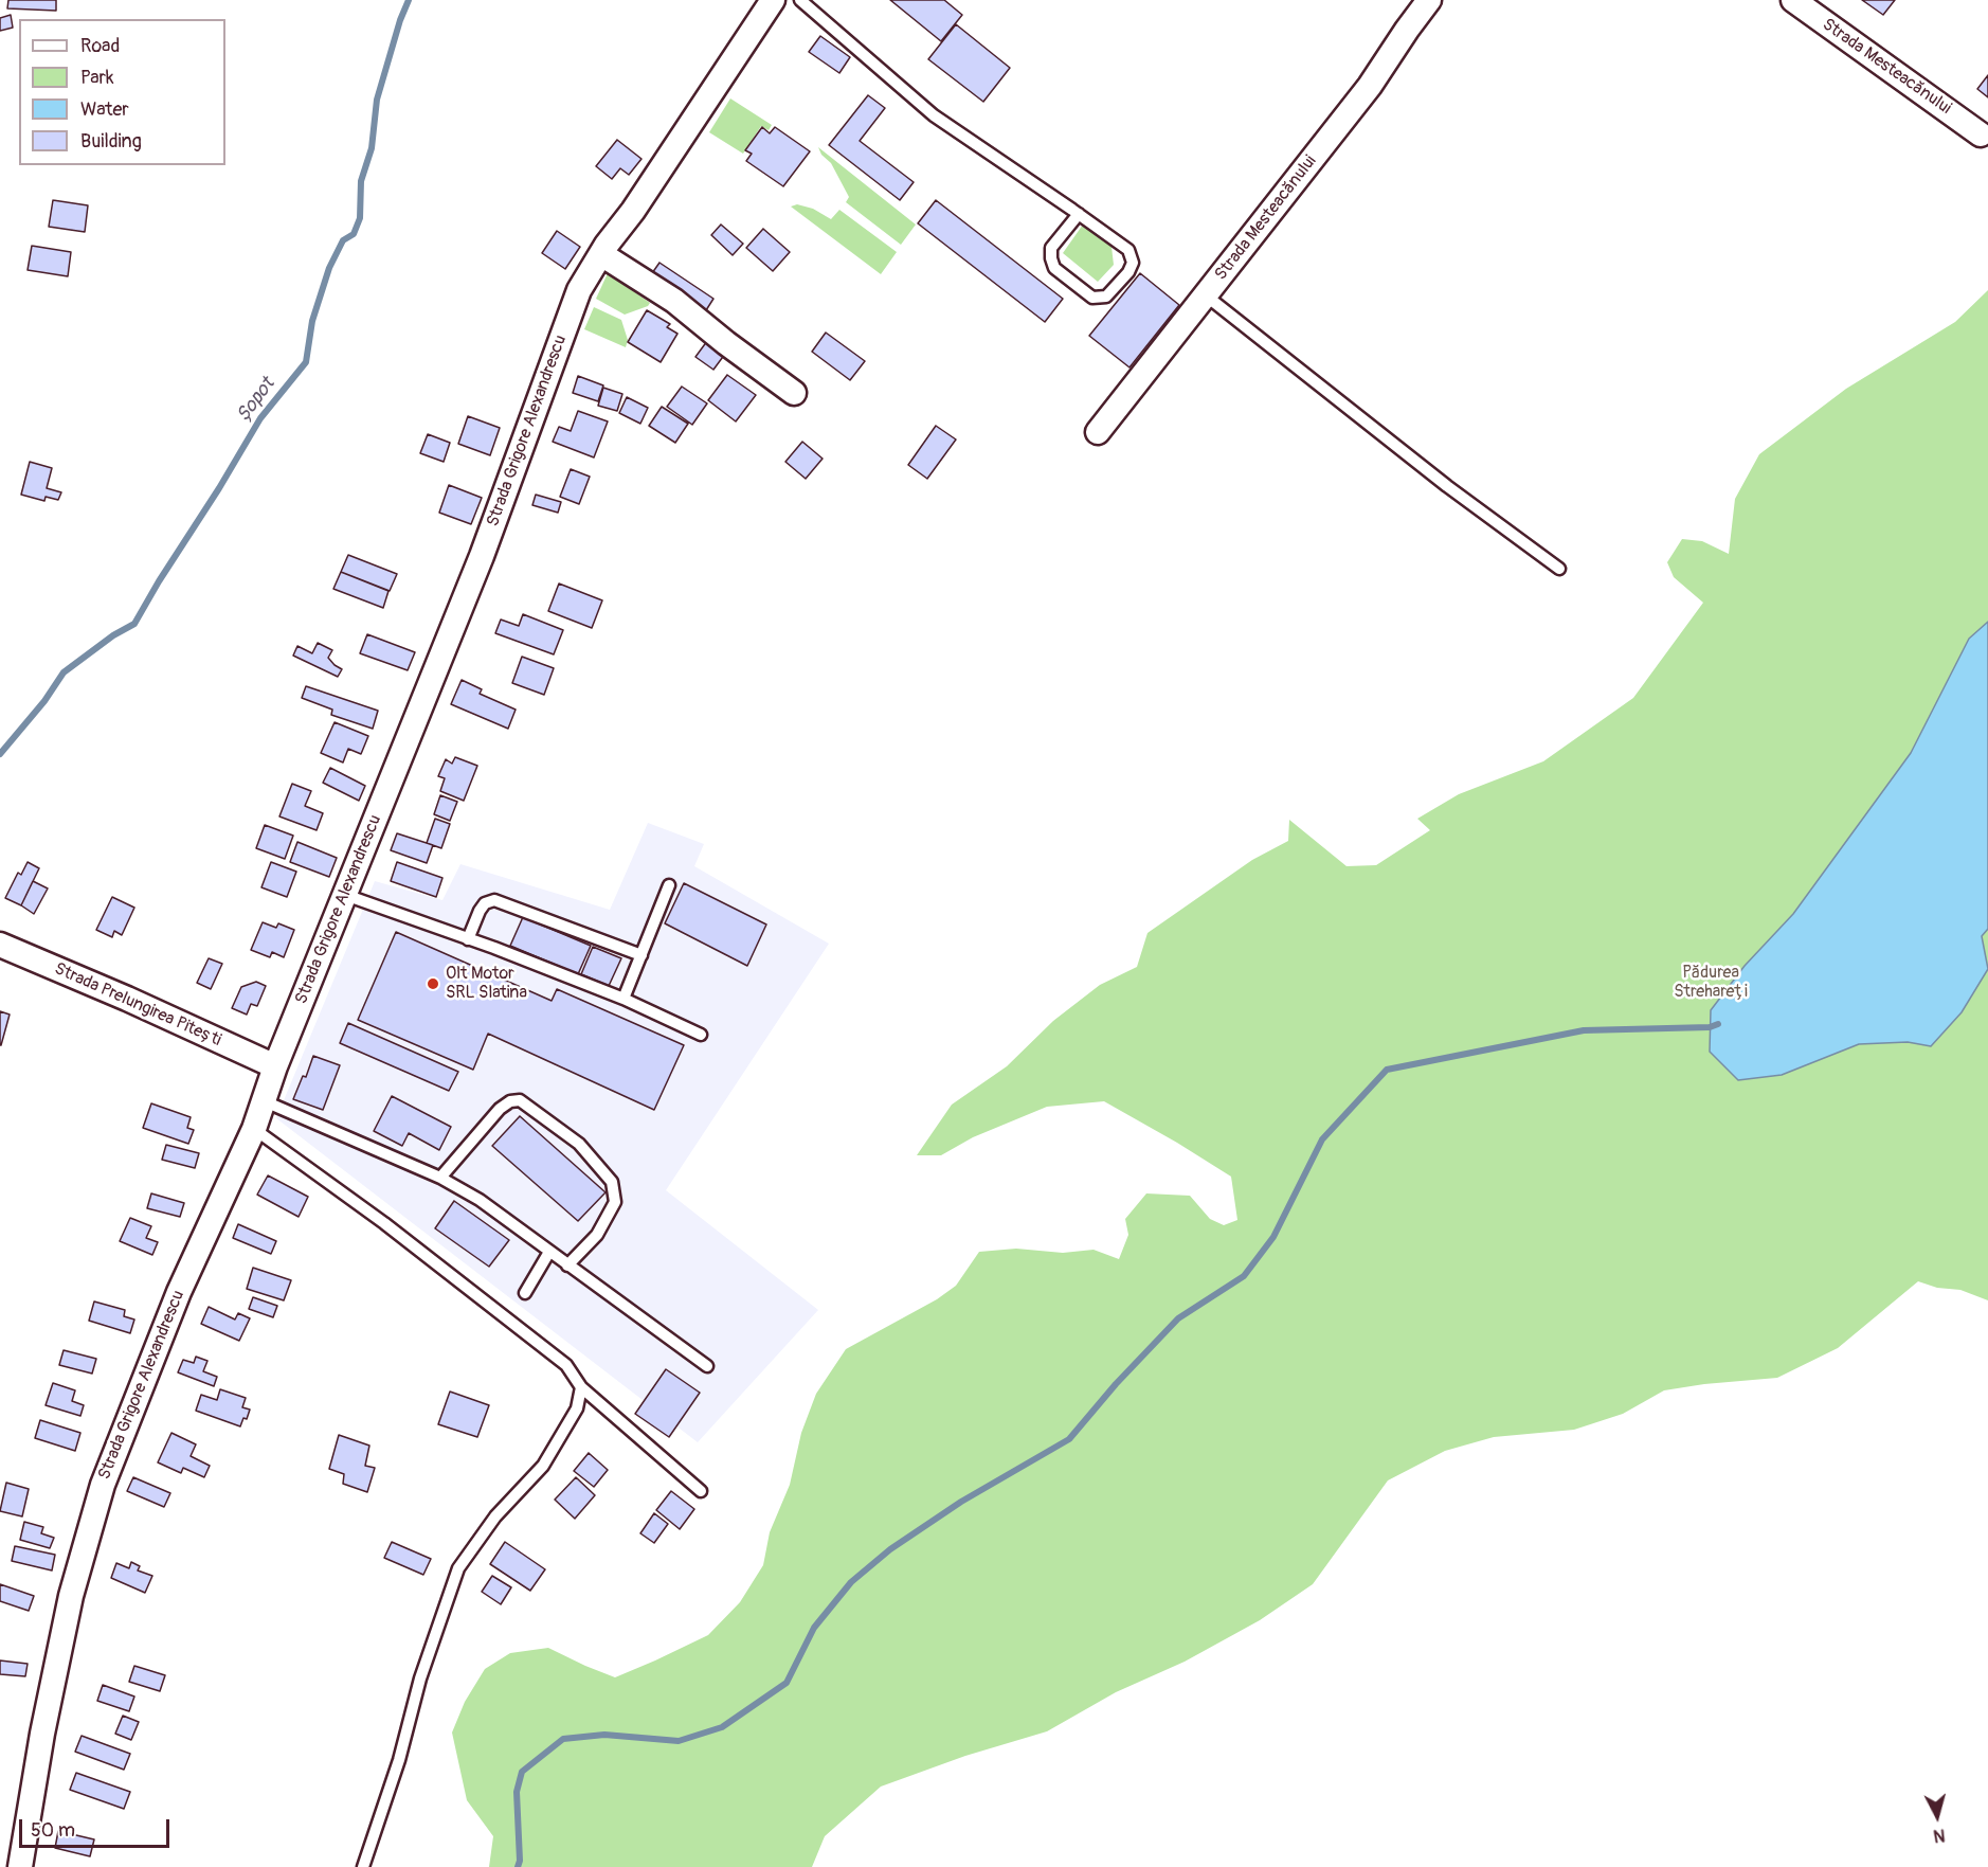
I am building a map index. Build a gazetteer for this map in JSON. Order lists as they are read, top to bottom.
{
  "streets": {
    "street": ["Strada Mesteacănului", "Strada Grigore Alexandrescu", "Strada Prelungirea Pitești"]
  },
  "crossings": [
    ["Strada Grigore Alexandrescu", "Strada Prelungirea Pitești"]
  ],
  "water": ["Șopot"],
  "parks": ["Pădurea Strehareți"],
  "places": ["Olt Motor SRL Slatina"],
  "legend": [
    "Road",
    "Park",
    "Water",
    "Building"
  ],
  "scale_bar": "50 m",
  "north": "bottom"
}
